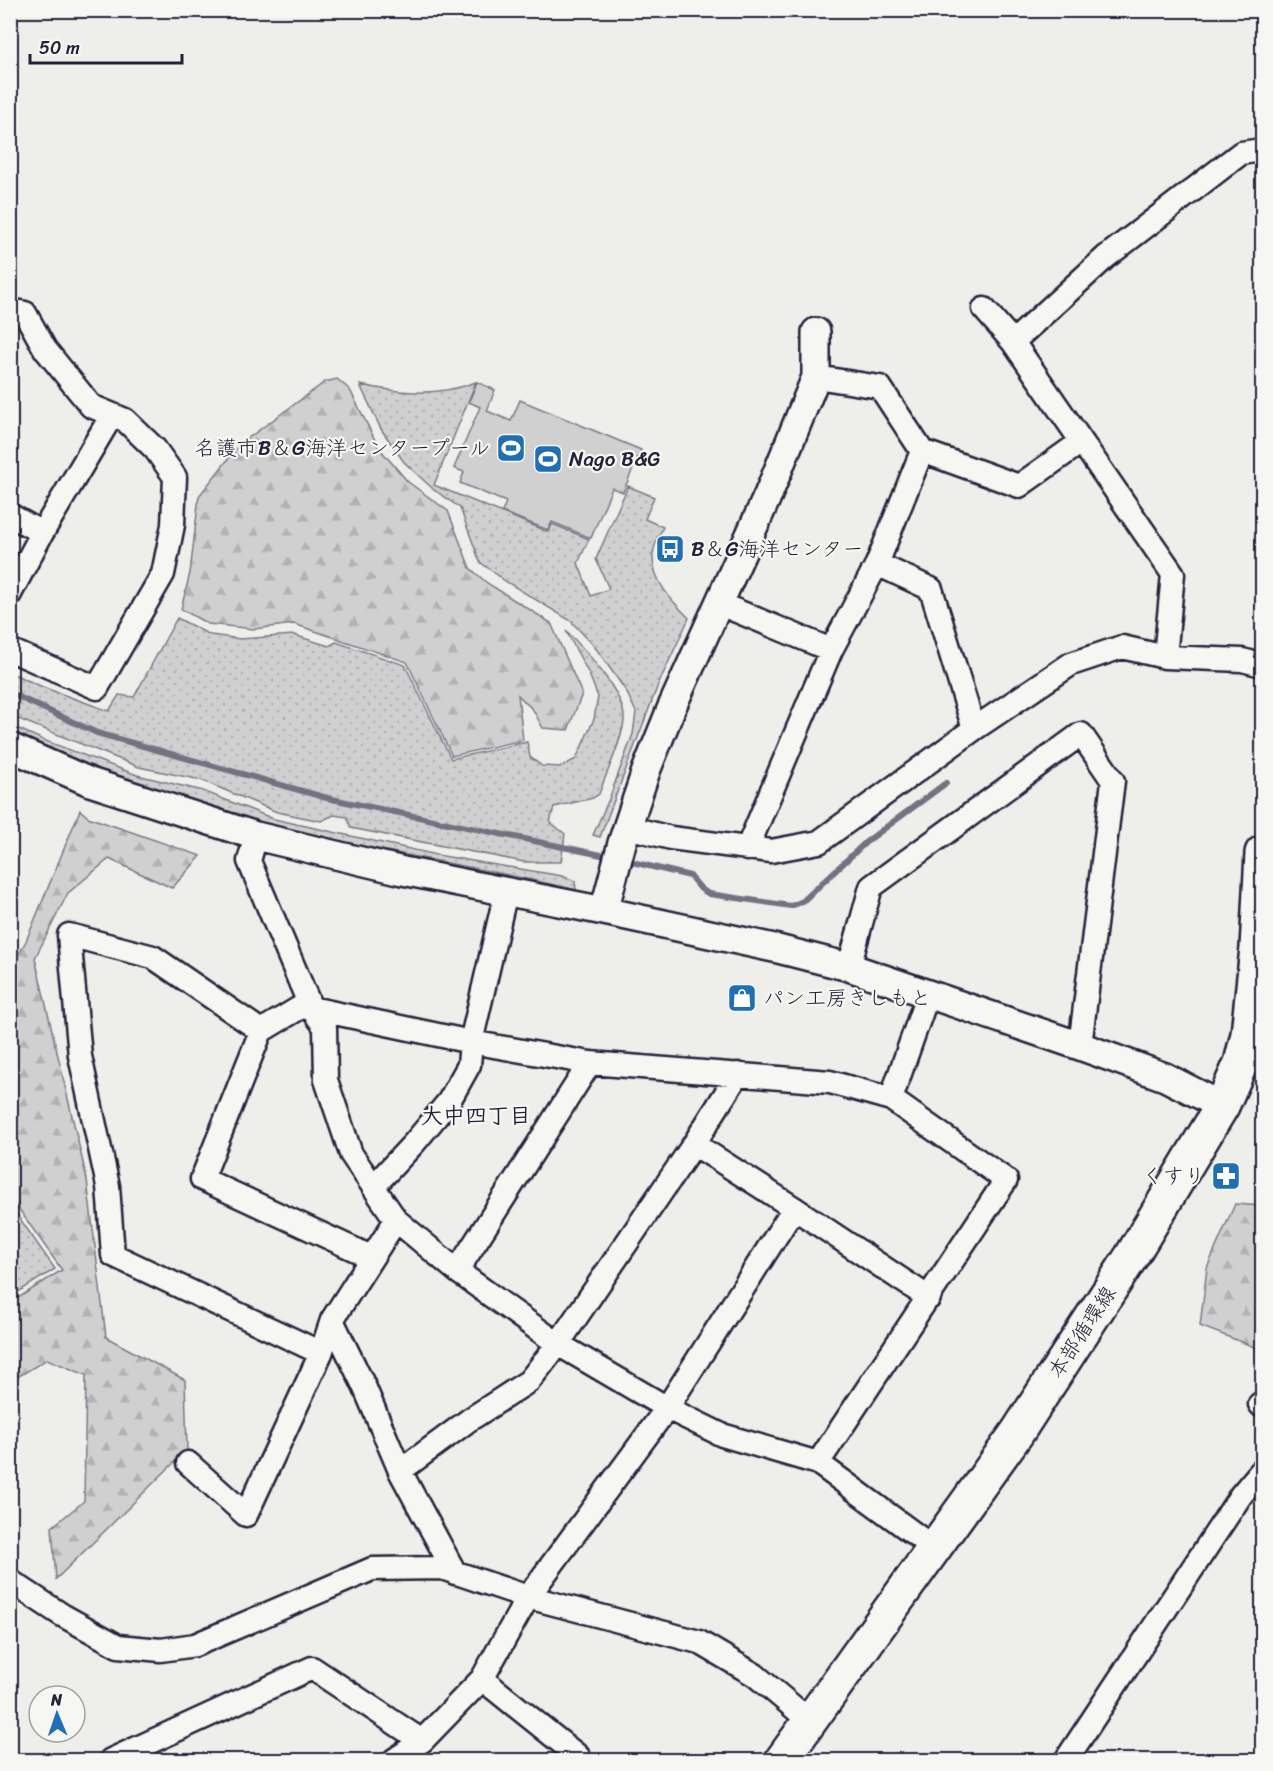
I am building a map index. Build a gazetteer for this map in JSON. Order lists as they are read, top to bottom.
{
  "streets": {
    "main road": ["本部循環線"]
  },
  "districts": ["大中四丁目"],
  "places": {
    "sports": ["名護市B＆G海洋センタープール", "Nago B&G"],
    "bus stop": ["B＆G海洋センター"],
    "shop": ["パン工房きしもと"],
    "pharmacy": ["くすり"]
  },
  "scale_bar": "50 m",
  "north": "top"
}
